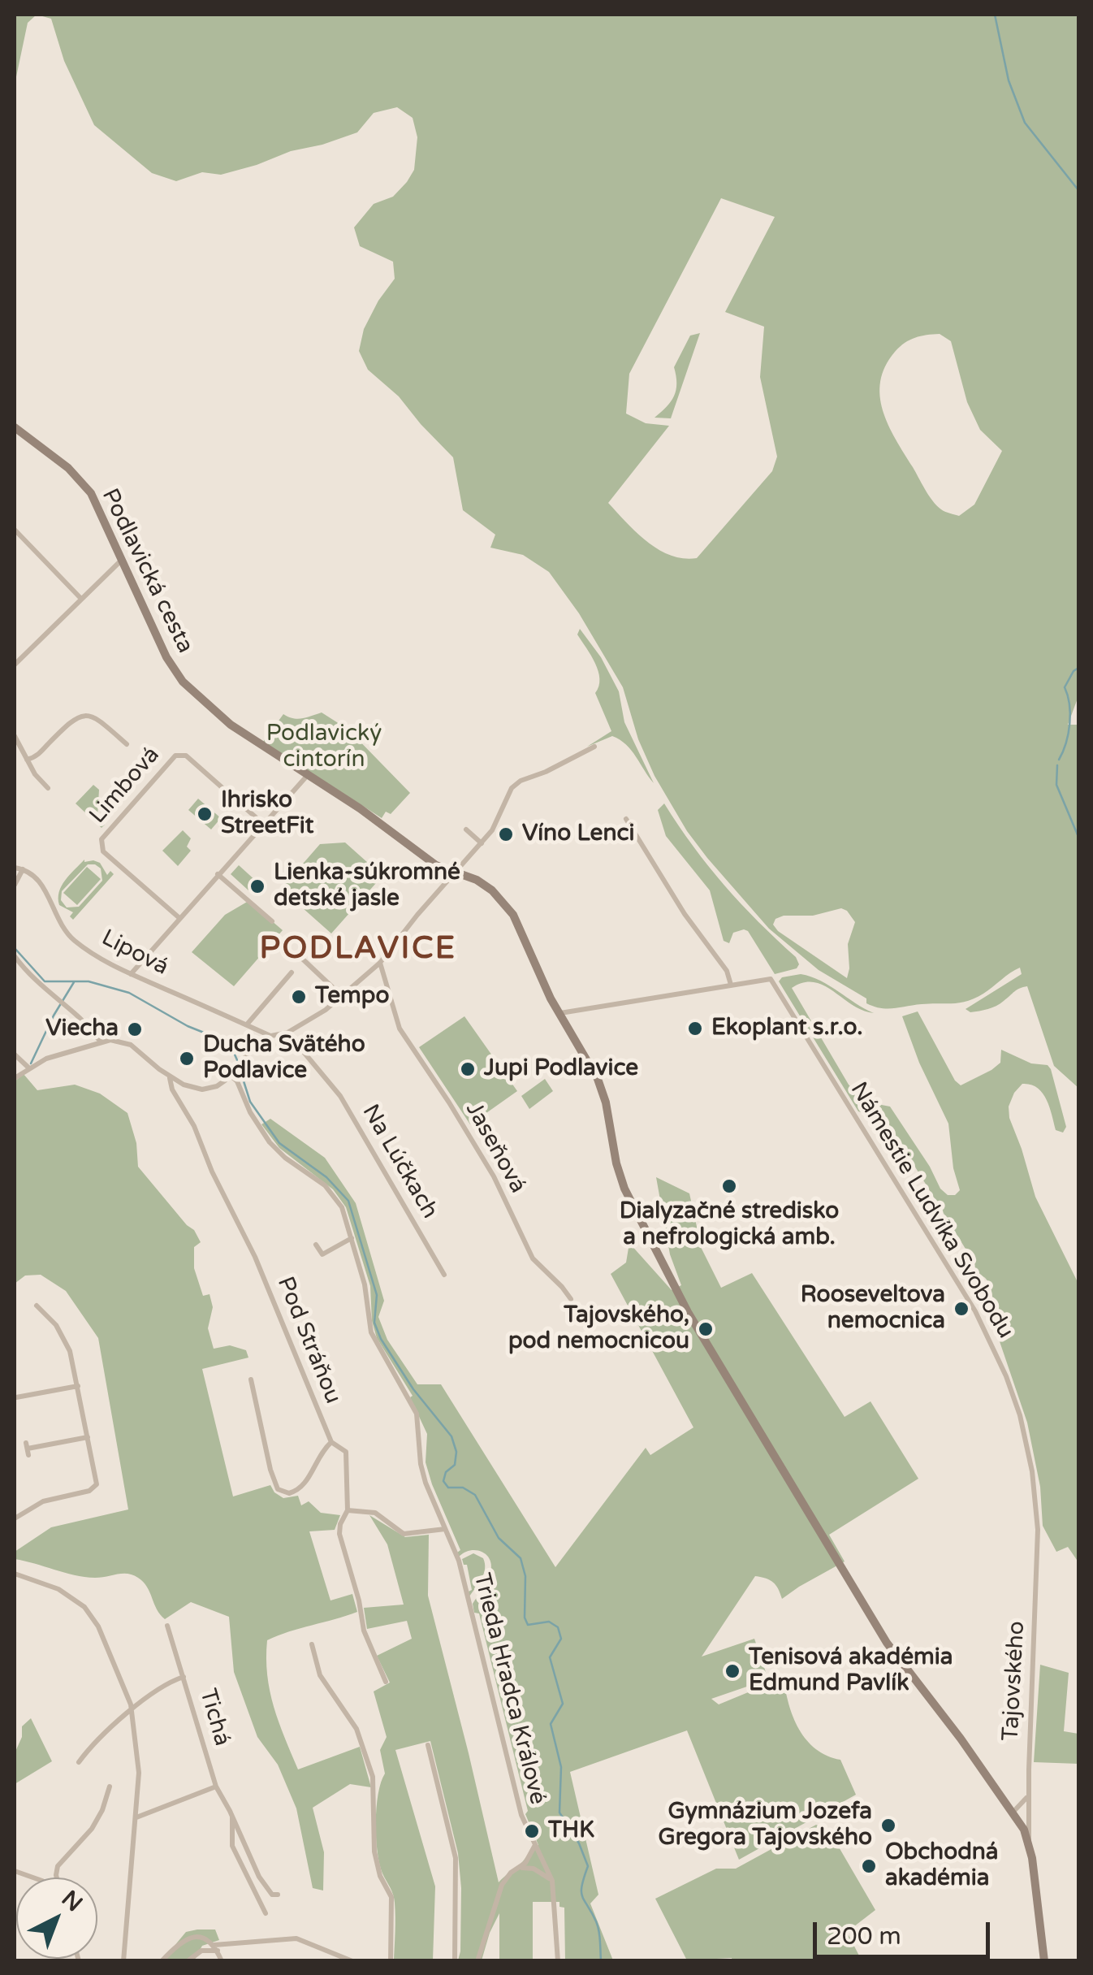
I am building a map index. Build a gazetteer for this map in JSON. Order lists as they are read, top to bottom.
{
  "streets": {
    "main road": ["Podlavická cesta", "Tajovského"],
    "street": [
      "Limbová",
      "Lipová",
      "Jaseňová",
      "Na Lúčkach",
      "Námestie Ludvíka Svobodu",
      "Pod Stráňou",
      "Trieda Hradca Králové",
      "Tichá"
    ]
  },
  "crossings": [
    ["Podlavická cesta", "Tajovského"],
    ["Námestie Ludvíka Svobodu", "Tajovského"]
  ],
  "districts": ["PODLAVICE"],
  "parks": ["Podlavický cintorín"],
  "places": [
    "Ihrisko StreetFit",
    "Víno Lenci",
    "Lienka-súkromné detské jasle",
    "Tempo",
    "Ekoplant s.r.o.",
    "Viecha",
    "Ducha Svätého Podlavice",
    "Jupi Podlavice",
    "Dialyzačné stredisko a nefrologická amb.",
    "Rooseveltova nemocnica",
    "Tajovského, pod nemocnicou",
    "Tenisová akadémia Edmund Pavlík",
    "Gymnázium Jozefa Gregora Tajovského",
    "THK",
    "Obchodná akadémia"
  ],
  "scale_bar": "200 m",
  "north": "top right"
}
